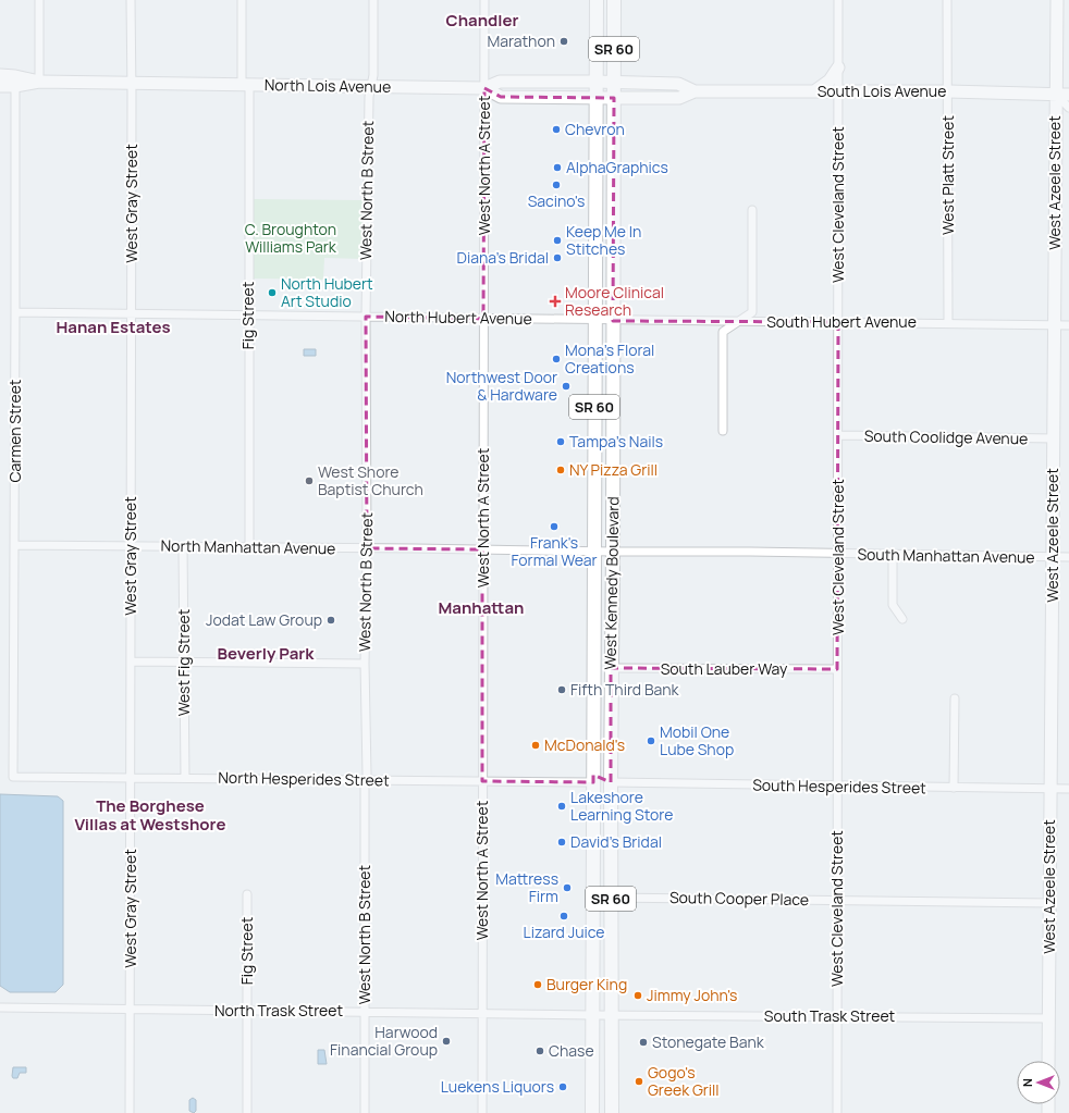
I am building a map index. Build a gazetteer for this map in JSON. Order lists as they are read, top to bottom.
{
  "streets": {
    "main road": ["SR 60", "West Kennedy Boulevard"],
    "street": [
      "North Lois Avenue",
      "South Lois Avenue",
      "West North A Street",
      "West Platt Street",
      "West Azeele Street",
      "West North B Street",
      "West Gray Street",
      "West Cleveland Street",
      "Fig Street",
      "North Hubert Avenue",
      "South Hubert Avenue",
      "Carmen Street",
      "South Coolidge Avenue",
      "North Manhattan Avenue",
      "South Manhattan Avenue",
      "West Fig Street",
      "South Lauber Way",
      "North Hesperides Street",
      "South Hesperides Street",
      "South Cooper Place",
      "North Trask Street",
      "South Trask Street"
    ]
  },
  "crossings": [
    ["North Lois Avenue", "South Lois Avenue"],
    ["North Lois Avenue", "West North A Street"],
    ["North Lois Avenue", "West North B Street"],
    ["North Lois Avenue", "West Gray Street"],
    ["North Lois Avenue", "Fig Street"],
    ["North Lois Avenue", "Carmen Street"],
    ["North Lois Avenue", "West Kennedy Boulevard"],
    ["South Lois Avenue", "West North A Street"],
    ["South Lois Avenue", "West Platt Street"],
    ["South Lois Avenue", "West Azeele Street"],
    ["South Lois Avenue", "West Cleveland Street"],
    ["South Lois Avenue", "West Kennedy Boulevard"],
    ["West North A Street", "North Hubert Avenue"],
    ["West North A Street", "North Manhattan Avenue"],
    ["West North A Street", "North Hesperides Street"],
    ["West North A Street", "North Trask Street"],
    ["West Platt Street", "South Hubert Avenue"],
    ["West Azeele Street", "South Hubert Avenue"],
    ["West Azeele Street", "South Coolidge Avenue"],
    ["West Azeele Street", "South Manhattan Avenue"],
    ["West Azeele Street", "South Hesperides Street"],
    ["West Azeele Street", "South Cooper Place"],
    ["West Azeele Street", "South Trask Street"],
    ["West North B Street", "North Hubert Avenue"],
    ["West North B Street", "North Manhattan Avenue"],
    ["West North B Street", "North Hesperides Street"],
    ["West North B Street", "North Trask Street"],
    ["West Gray Street", "North Hubert Avenue"],
    ["West Gray Street", "North Manhattan Avenue"],
    ["West Gray Street", "North Hesperides Street"],
    ["West Gray Street", "North Trask Street"],
    ["West Cleveland Street", "South Hubert Avenue"],
    ["West Cleveland Street", "South Coolidge Avenue"],
    ["West Cleveland Street", "South Manhattan Avenue"],
    ["West Cleveland Street", "South Lauber Way"],
    ["West Cleveland Street", "South Hesperides Street"],
    ["West Cleveland Street", "South Cooper Place"],
    ["West Cleveland Street", "South Trask Street"],
    ["Fig Street", "North Hubert Avenue"],
    ["Fig Street", "North Manhattan Avenue"],
    ["Fig Street", "North Trask Street"],
    ["North Hubert Avenue", "South Hubert Avenue"],
    ["North Hubert Avenue", "Carmen Street"],
    ["North Hubert Avenue", "West Kennedy Boulevard"],
    ["South Hubert Avenue", "West Kennedy Boulevard"],
    ["Carmen Street", "North Manhattan Avenue"],
    ["Carmen Street", "North Hesperides Street"],
    ["North Manhattan Avenue", "South Manhattan Avenue"],
    ["North Manhattan Avenue", "West Kennedy Boulevard"],
    ["North Manhattan Avenue", "West Fig Street"],
    ["South Manhattan Avenue", "West Kennedy Boulevard"],
    ["West Kennedy Boulevard", "South Lauber Way"],
    ["West Kennedy Boulevard", "North Hesperides Street"],
    ["West Kennedy Boulevard", "South Hesperides Street"],
    ["West Kennedy Boulevard", "South Cooper Place"],
    ["West Kennedy Boulevard", "North Trask Street"],
    ["West Kennedy Boulevard", "South Trask Street"],
    ["West Fig Street", "North Hesperides Street"],
    ["North Trask Street", "South Trask Street"]
  ],
  "districts": [
    "Chandler",
    "Hanan Estates",
    "Manhattan",
    "Beverly Park",
    "The Borghese Villas at Westshore"
  ],
  "parks": ["C. Broughton Williams Park"],
  "places": {
    "other": [
      "Marathon",
      "Chevron",
      "AlphaGraphics",
      "Sacino's",
      "Keep Me In Stitches",
      "Diana's Bridal",
      "North Hubert Art Studio",
      "Mona's Floral Creations",
      "Northwest Door & Hardware",
      "Tampa's Nails",
      "NY Pizza Grill",
      "West Shore Baptist Church",
      "Frank's Formal Wear",
      "Jodat Law Group",
      "Fifth Third Bank",
      "Mobil One Lube Shop",
      "McDonald's",
      "Lakeshore Learning Store",
      "David's Bridal",
      "Mattress Firm",
      "Lizard Juice",
      "Burger King",
      "Jimmy John's",
      "Harwood Financial Group",
      "Stonegate Bank",
      "Chase",
      "Gogo's Greek Grill",
      "Luekens Liquors"
    ],
    "health": ["Moore Clinical Research"]
  },
  "north": "left"
}
